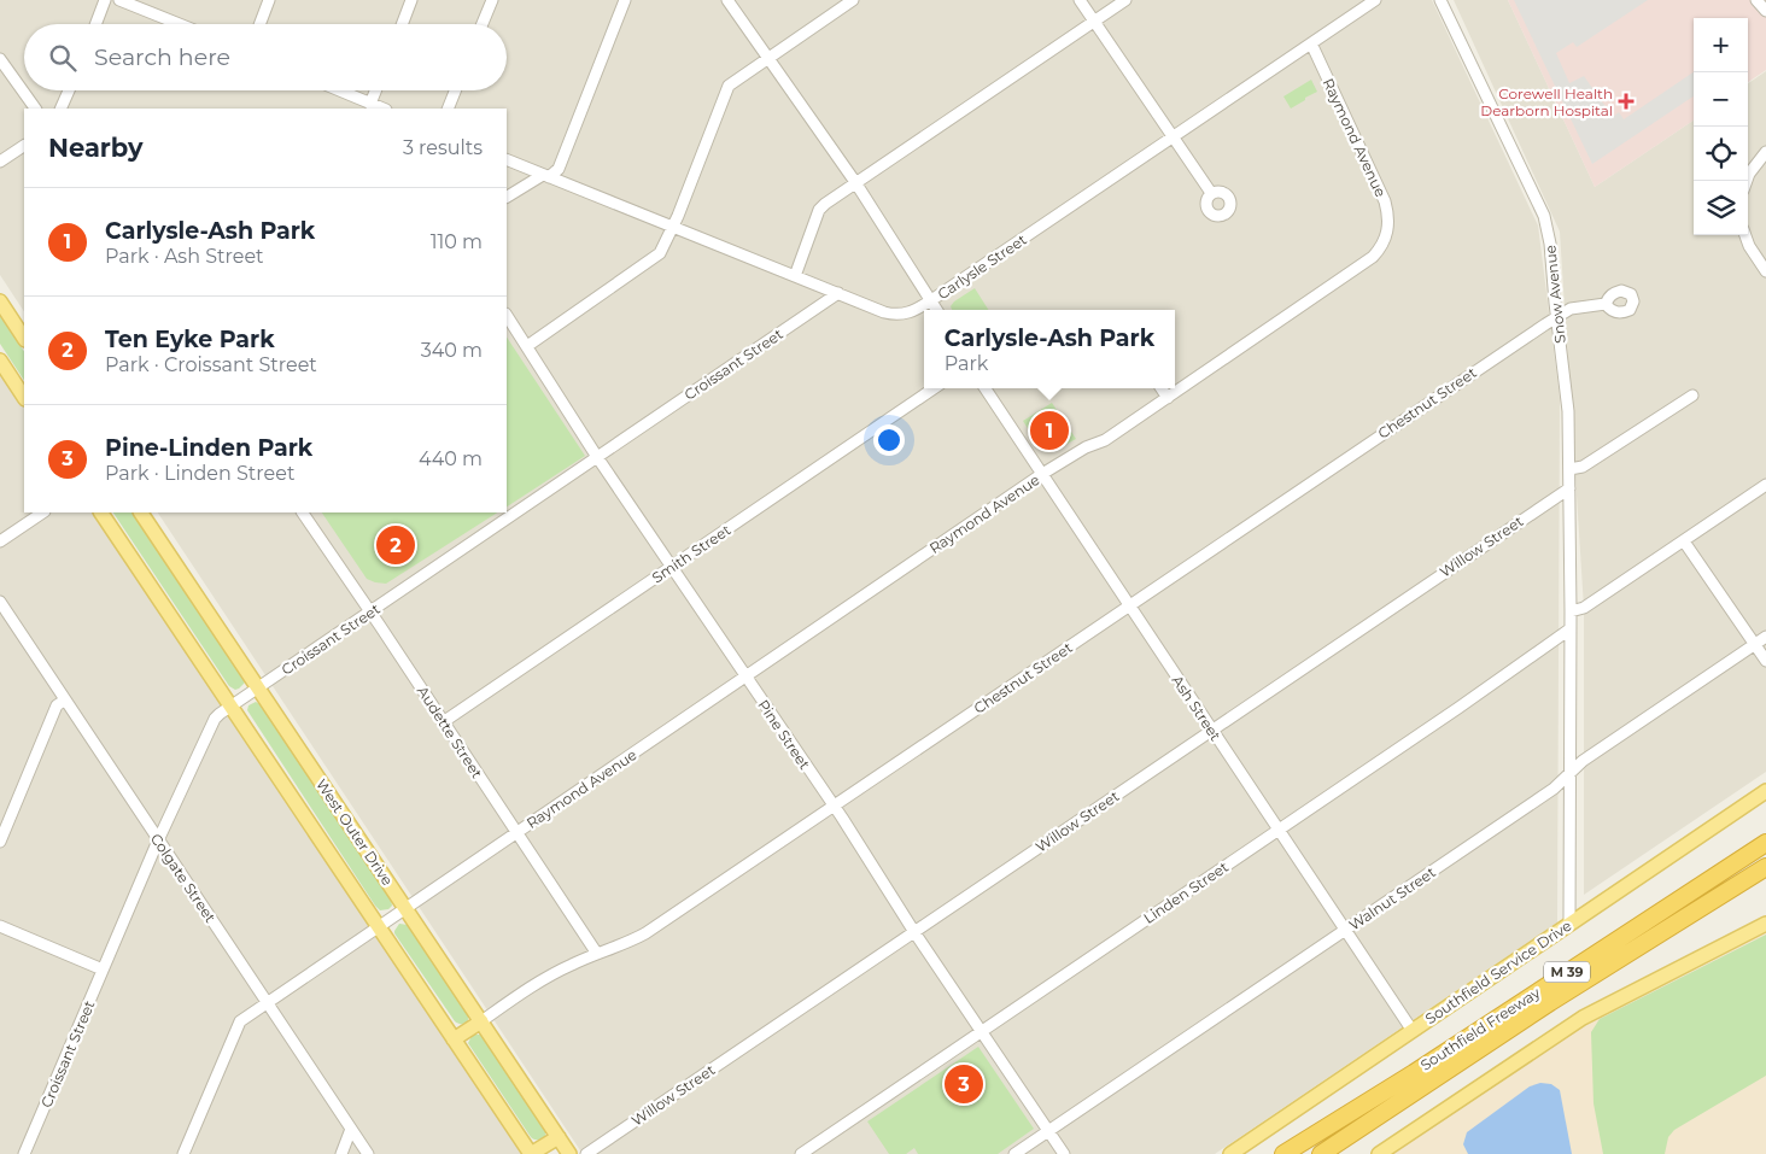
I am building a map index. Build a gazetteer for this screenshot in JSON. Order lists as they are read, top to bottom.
{
  "streets": {
    "highway": ["M 39", "Southfield Freeway"],
    "main road": ["West Outer Drive", "Southfield Service Drive"],
    "street": [
      "Raymond Avenue",
      "Carlysle Street",
      "Snow Avenue",
      "Croissant Street",
      "Chestnut Street",
      "Willow Street",
      "Smith Street",
      "Ash Street",
      "Audette Street",
      "Pine Street",
      "Colgate Street",
      "Linden Street",
      "Walnut Street"
    ]
  },
  "crossings": [
    ["Raymond Avenue", "Carlysle Street"],
    ["Raymond Avenue", "Ash Street"],
    ["Raymond Avenue", "Audette Street"],
    ["Raymond Avenue", "Pine Street"],
    ["Raymond Avenue", "West Outer Drive"],
    ["Raymond Avenue", "Colgate Street"],
    ["Carlysle Street", "Croissant Street"],
    ["Snow Avenue", "Chestnut Street"],
    ["Snow Avenue", "Willow Street"],
    ["Snow Avenue", "Linden Street"],
    ["Croissant Street", "Audette Street"],
    ["Croissant Street", "Pine Street"],
    ["Croissant Street", "West Outer Drive"],
    ["Croissant Street", "Colgate Street"],
    ["Chestnut Street", "Ash Street"],
    ["Chestnut Street", "Audette Street"],
    ["Chestnut Street", "Pine Street"],
    ["Chestnut Street", "West Outer Drive"],
    ["Willow Street", "Ash Street"],
    ["Willow Street", "Pine Street"],
    ["Smith Street", "Audette Street"],
    ["Smith Street", "Pine Street"],
    ["Ash Street", "Linden Street"],
    ["Ash Street", "Walnut Street"],
    ["Ash Street", "Southfield Service Drive"],
    ["Pine Street", "Linden Street"],
    ["Pine Street", "Walnut Street"]
  ],
  "places": {
    "health": ["Corewell Health Dearborn Hospital"]
  },
  "page": {
    "map_buttons": ["+", "−"],
    "search": "Search here",
    "heading": ["Nearby", "3 results"],
    "list": [
      {
        "mark": "1",
        "name": "Carlysle-Ash Park",
        "note": "Park · Ash Street",
        "value": "110 m"
      },
      {
        "mark": "2",
        "name": "Ten Eyke Park",
        "note": "Park · Croissant Street",
        "value": "340 m"
      },
      {
        "mark": "3",
        "name": "Pine-Linden Park",
        "note": "Park · Linden Street",
        "value": "440 m"
      }
    ],
    "popup": ["Carlysle-Ash Park", "Park"],
    "pins": ["1", "2", "3"]
  }
}
